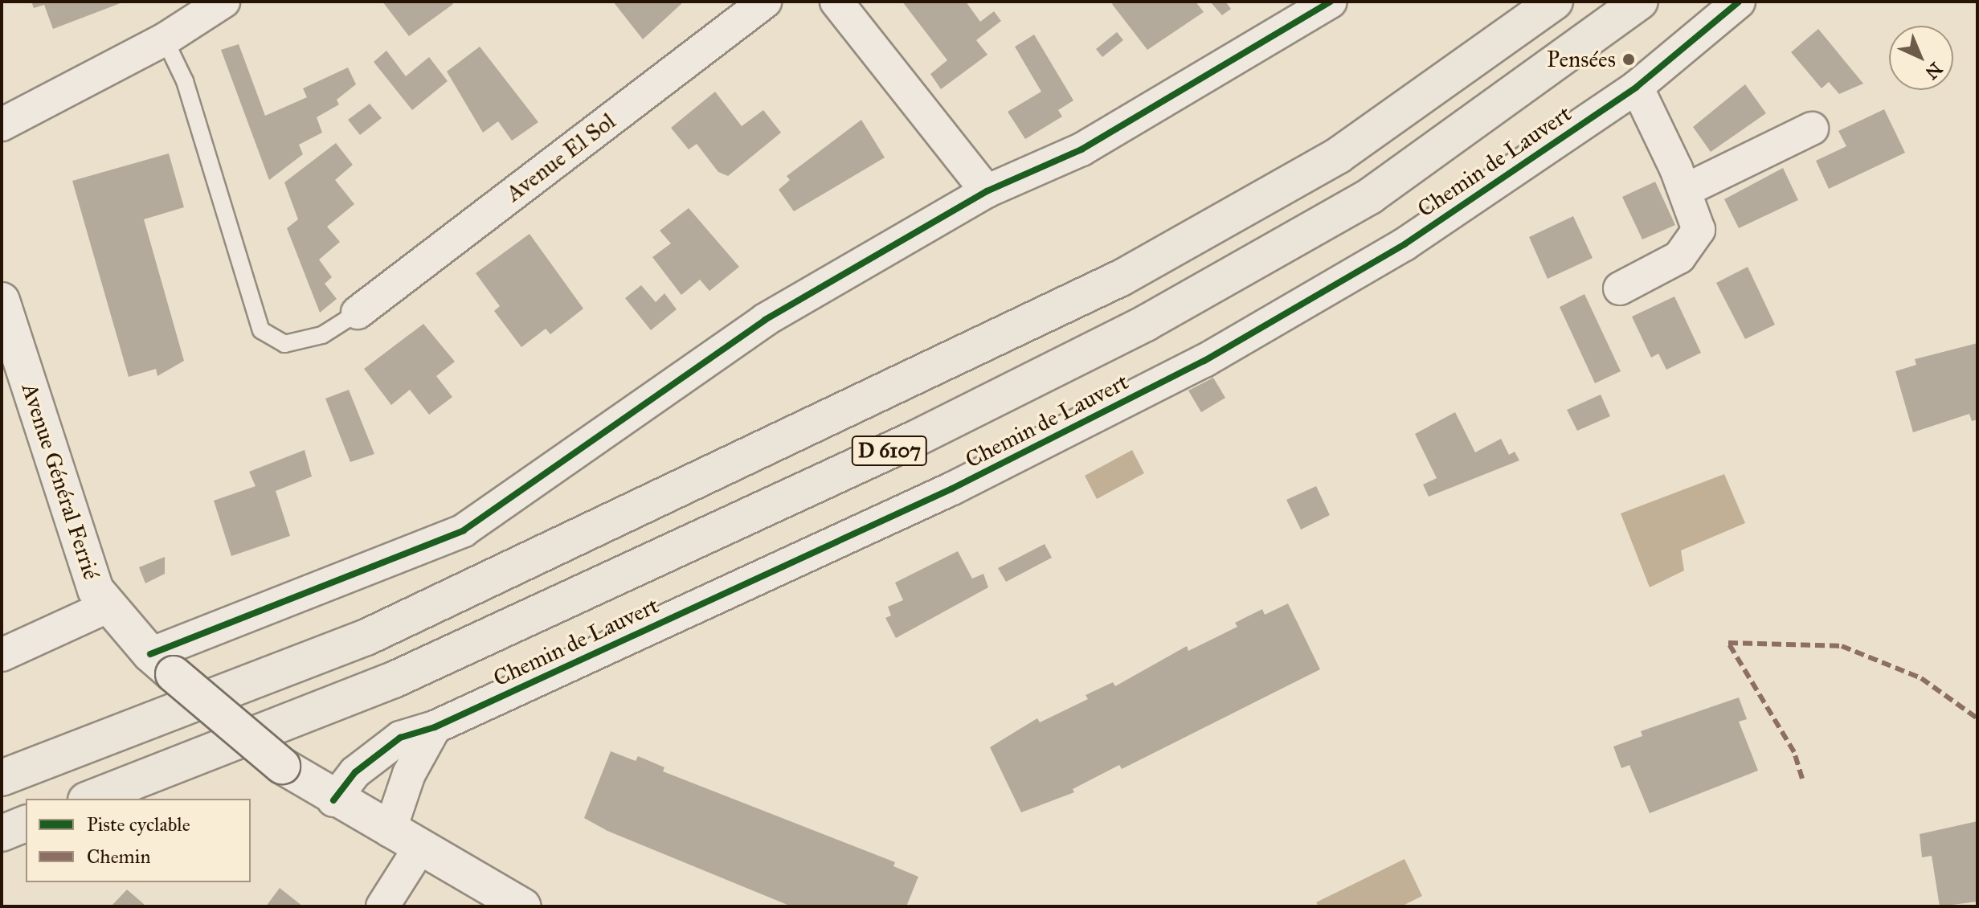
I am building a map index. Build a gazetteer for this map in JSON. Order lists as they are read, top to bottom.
{
  "streets": {
    "highway": ["D 6107"],
    "street": ["Avenue El Sol", "Chemin de Lauvert", "Avenue Général Ferrié"]
  },
  "crossings": [
    ["Chemin de Lauvert", "Avenue Général Ferrié"]
  ],
  "places": ["Pensées"],
  "legend": ["Piste cyclable", "Chemin"],
  "north": "bottom right"
}
